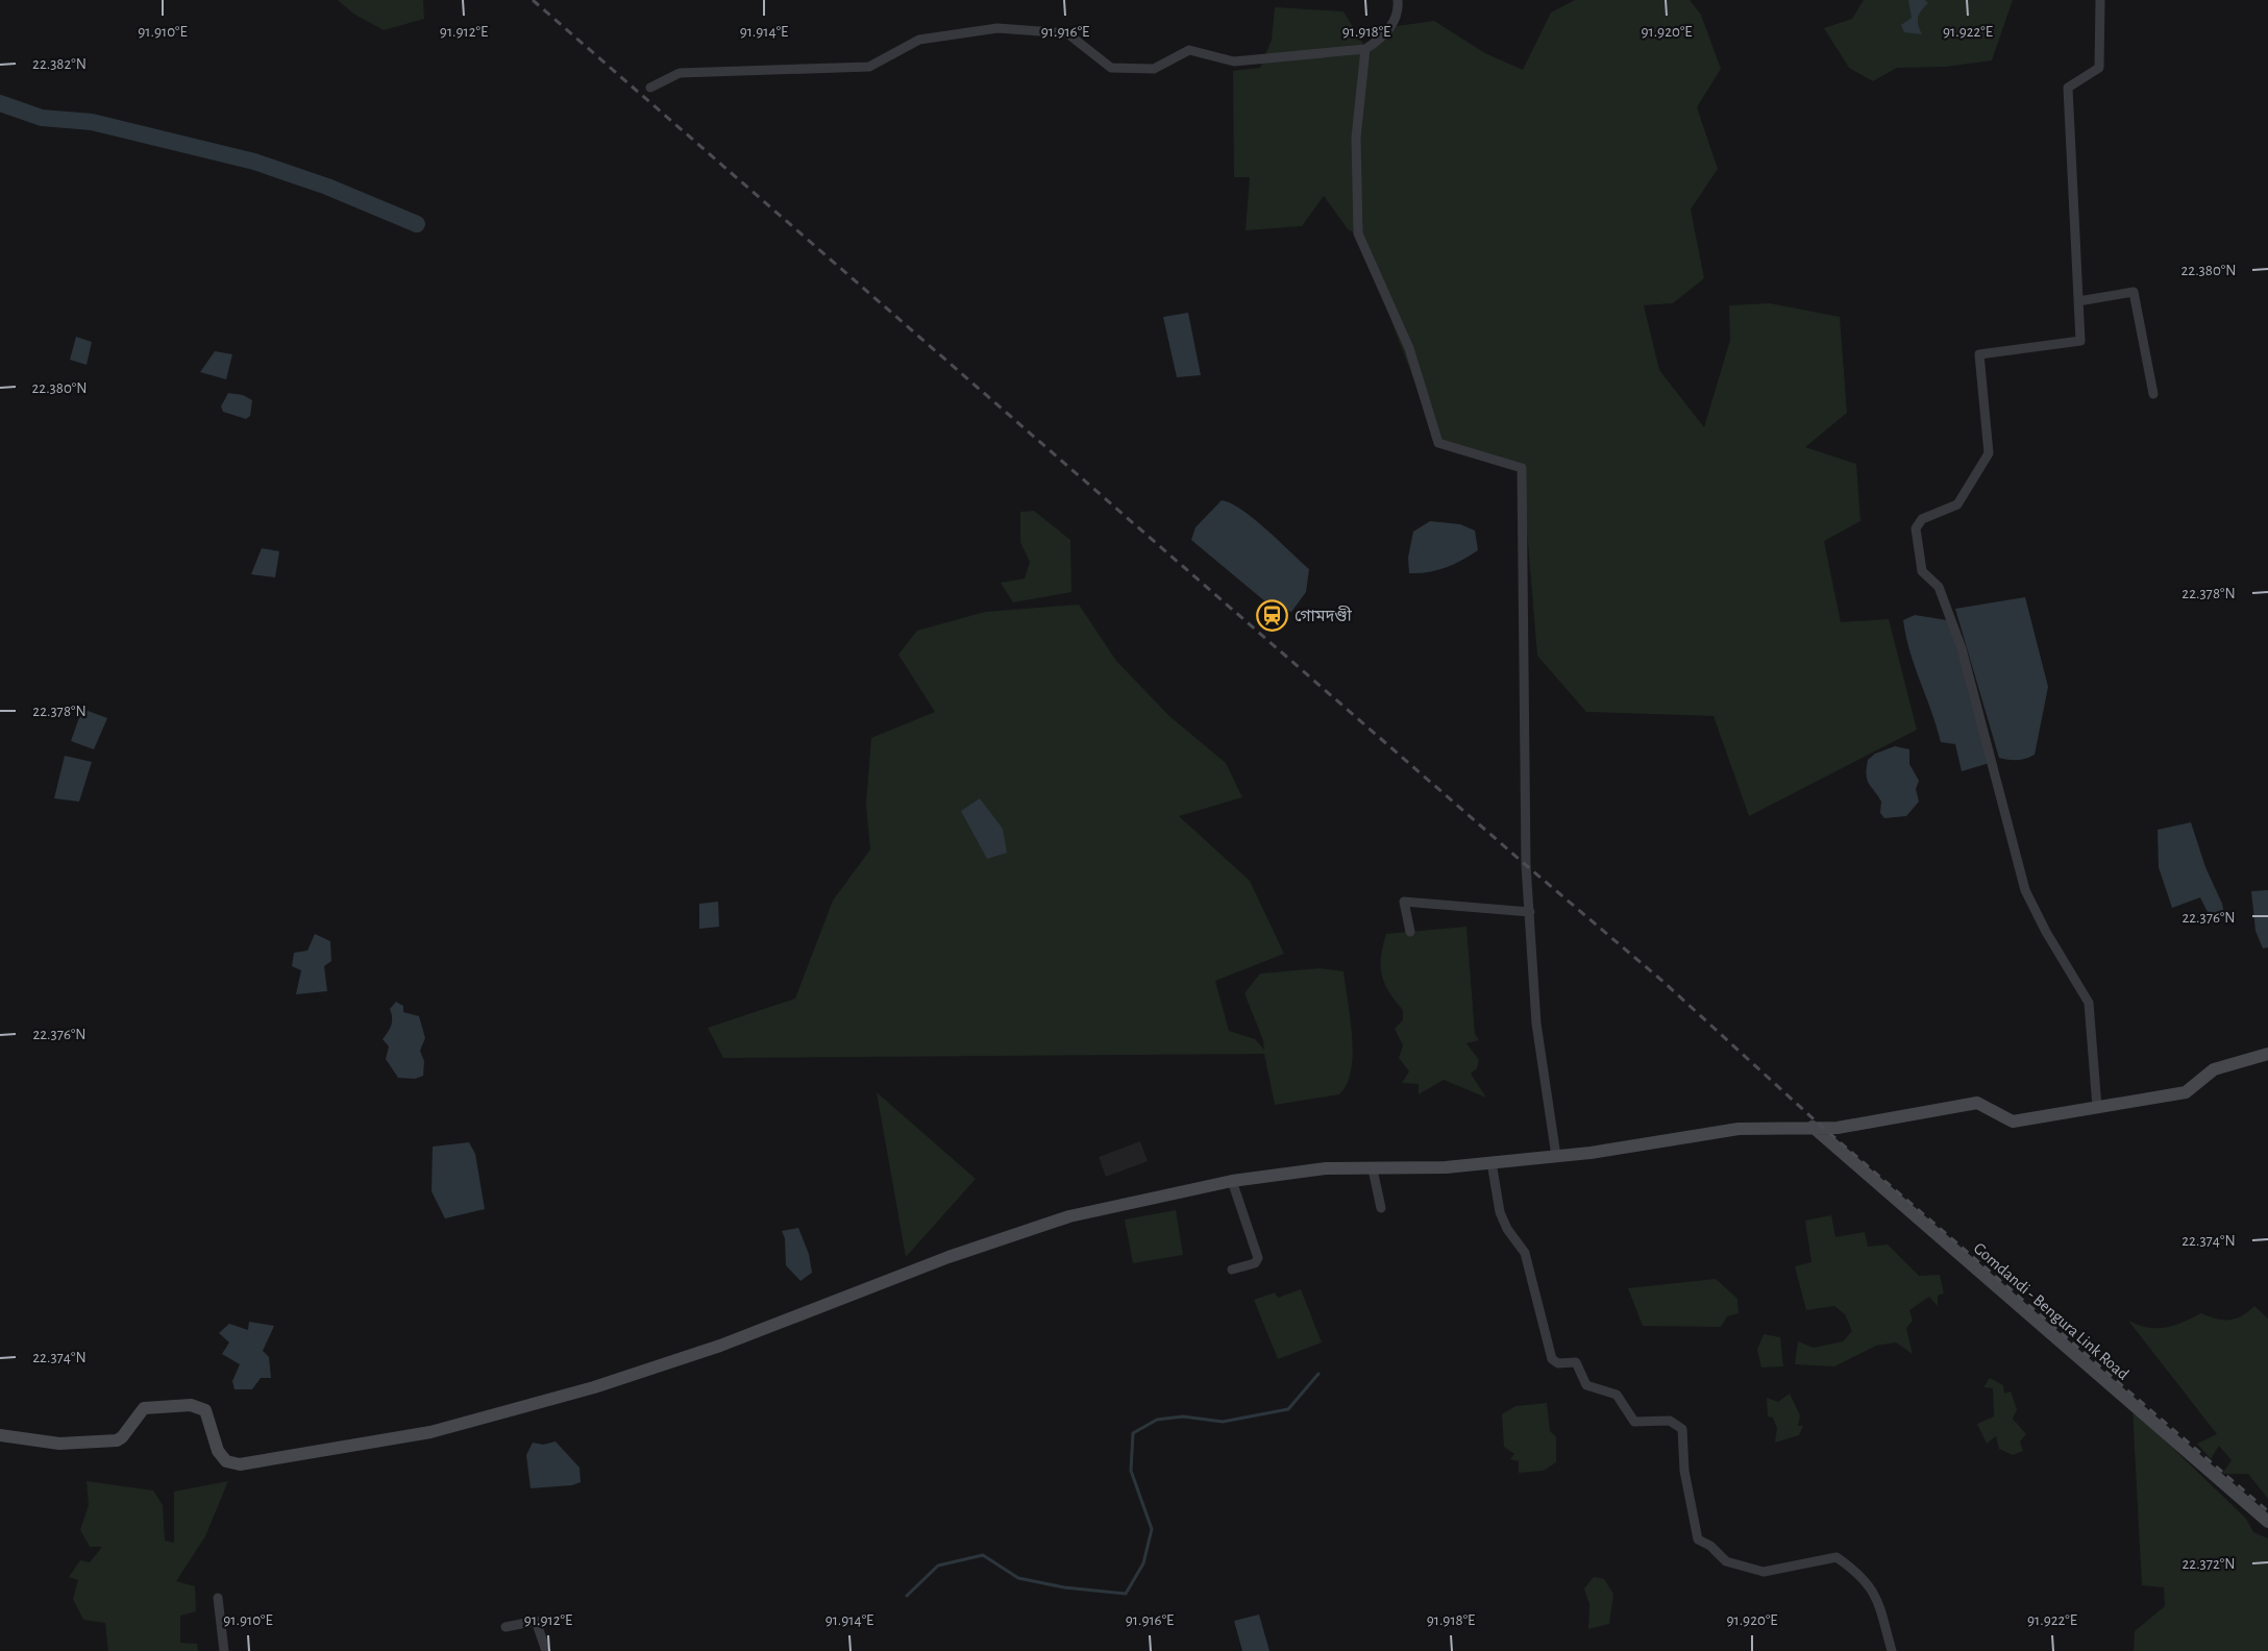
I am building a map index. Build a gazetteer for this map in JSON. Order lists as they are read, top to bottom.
{
  "streets": {
    "main road": ["Gomdandi - Bengura Link Road"]
  },
  "places": {
    "station": ["গোমদণ্ডী"]
  },
  "coordinates": [
    "91.910°E",
    "91.912°E",
    "91.914°E",
    "91.916°E",
    "91.918°E",
    "91.920°E",
    "91.922°E",
    "22.382°N",
    "22.380°N",
    "22.378°N",
    "22.376°N",
    "22.374°N",
    "22.372°N"
  ]
}
